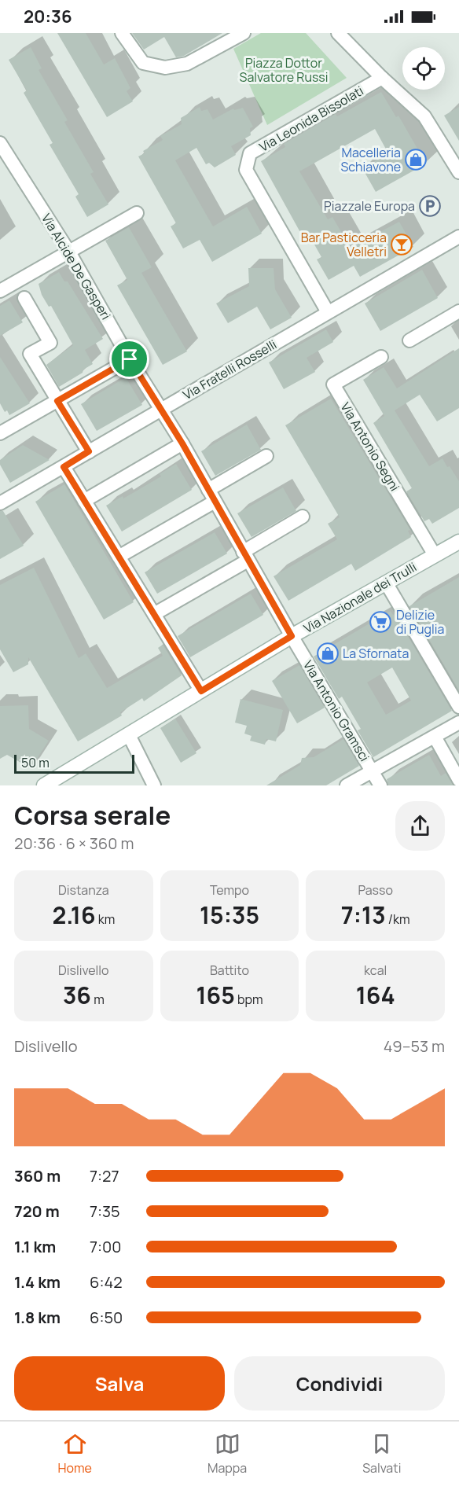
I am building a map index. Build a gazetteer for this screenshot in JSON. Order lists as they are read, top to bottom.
{
  "streets": {
    "street": [
      "Via Leonida Bissolati",
      "Via Alcide De Gasperi",
      "Via Fratelli Rosselli",
      "Via Antonio Segni",
      "Via Nazionale dei Trulli",
      "Via Antonio Gramsci"
    ]
  },
  "crossings": [
    ["Via Leonida Bissolati", "Via Fratelli Rosselli"],
    ["Via Alcide De Gasperi", "Via Fratelli Rosselli"],
    ["Via Alcide De Gasperi", "Via Nazionale dei Trulli"],
    ["Via Alcide De Gasperi", "Via Antonio Gramsci"],
    ["Via Antonio Segni", "Via Nazionale dei Trulli"],
    ["Via Nazionale dei Trulli", "Via Antonio Gramsci"]
  ],
  "parks": ["Piazza Dottor Salvatore Russi"],
  "places": {
    "shop": ["Macelleria Schiavone", "La Sfornata"],
    "parking": ["Piazzale Europa"],
    "bar": ["Bar Pasticceria Velletri"],
    "supermarket": ["Delizie di Puglia"]
  },
  "scale_bar": "50 m",
  "page": {
    "status": "20:36",
    "scale": "50 m",
    "heading": ["Corsa serale", "20:36 · 6 × 360 m"],
    "stats": [
      ["Distanza", "2.16 km"],
      ["Tempo", "15:35"],
      ["Passo", "7:13 /km"],
      ["Dislivello", "36 m"],
      ["Battito", "165 bpm"],
      ["kcal", "164"]
    ],
    "chart": ["Dislivello", "49–53 m"],
    "list": [
      {
        "name": "360 m",
        "note": "7:27"
      },
      {
        "name": "720 m",
        "note": "7:35"
      },
      {
        "name": "1.1 km",
        "note": "7:00"
      },
      {
        "name": "1.4 km",
        "note": "6:42"
      },
      {
        "name": "1.8 km",
        "note": "6:50"
      }
    ],
    "buttons": ["Salva", "Condividi"],
    "tabs": ["Home", "Mappa", "Salvati"]
  }
}
